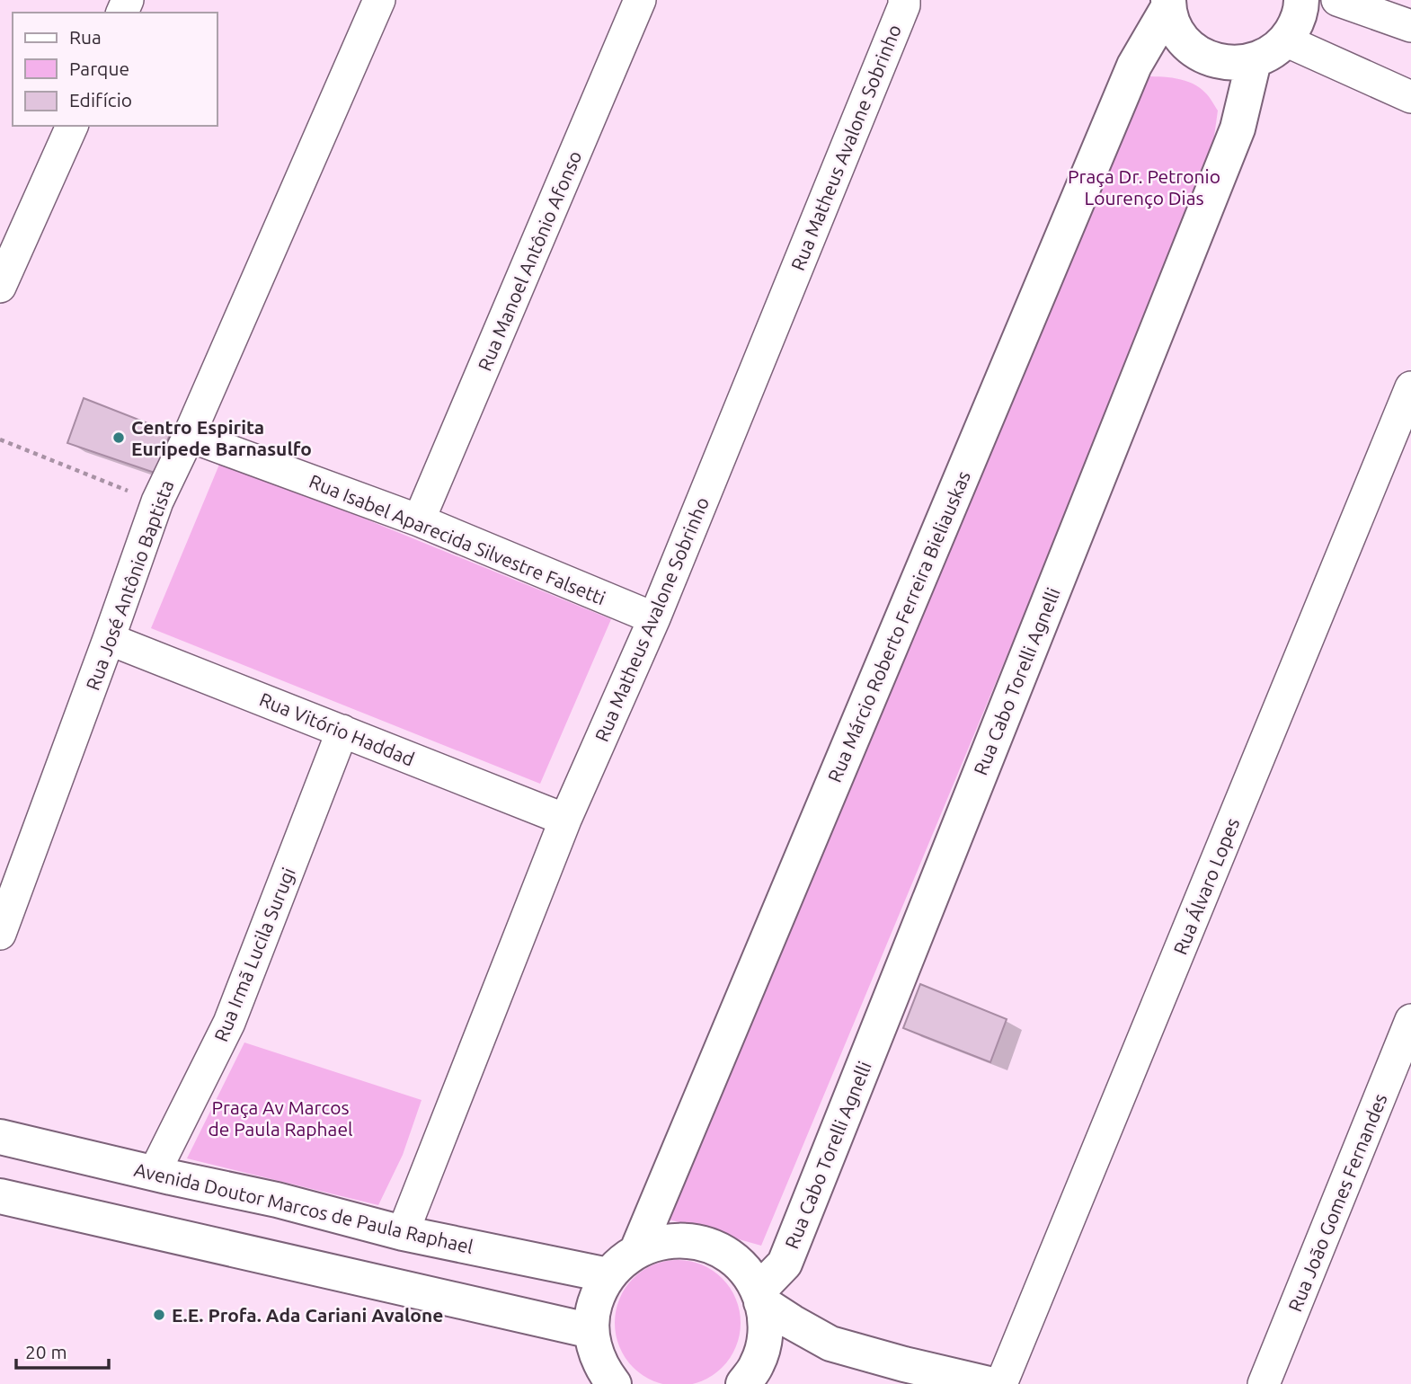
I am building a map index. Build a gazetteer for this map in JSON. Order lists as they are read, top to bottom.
{
  "streets": {
    "street": [
      "Rua Matheus Avalone Sobrinho",
      "Rua Manoel Antônio Afonso",
      "Rua Isabel Aparecida Silvestre Falsetti",
      "Rua José Antônio Baptista",
      "Rua Márcio Roberto Ferreira Bieliauskas",
      "Rua Cabo Torelli Agnelli",
      "Rua Vitório Haddad",
      "Rua Álvaro Lopes",
      "Rua Irmã Lucila Surugi",
      "Rua João Gomes Fernandes",
      "Avenida Doutor Marcos de Paula Raphael"
    ]
  },
  "crossings": [
    ["Rua Matheus Avalone Sobrinho", "Rua Isabel Aparecida Silvestre Falsetti"],
    ["Rua Matheus Avalone Sobrinho", "Rua Vitório Haddad"],
    ["Rua Matheus Avalone Sobrinho", "Avenida Doutor Marcos de Paula Raphael"],
    ["Rua Manoel Antônio Afonso", "Rua Isabel Aparecida Silvestre Falsetti"],
    ["Rua Isabel Aparecida Silvestre Falsetti", "Rua José Antônio Baptista"],
    ["Rua José Antônio Baptista", "Rua Vitório Haddad"],
    ["Rua Vitório Haddad", "Rua Irmã Lucila Surugi"],
    ["Rua Irmã Lucila Surugi", "Avenida Doutor Marcos de Paula Raphael"]
  ],
  "parks": ["Praça Dr. Petronio Lourenço Dias", "Praça Av Marcos de Paula Raphael"],
  "places": ["Centro Espirita Euripede Barnasulfo", "E.E. Profa. Ada Cariani Avalone"],
  "legend": ["Rua", "Parque", "Edifício"],
  "scale_bar": "20 m"
}
